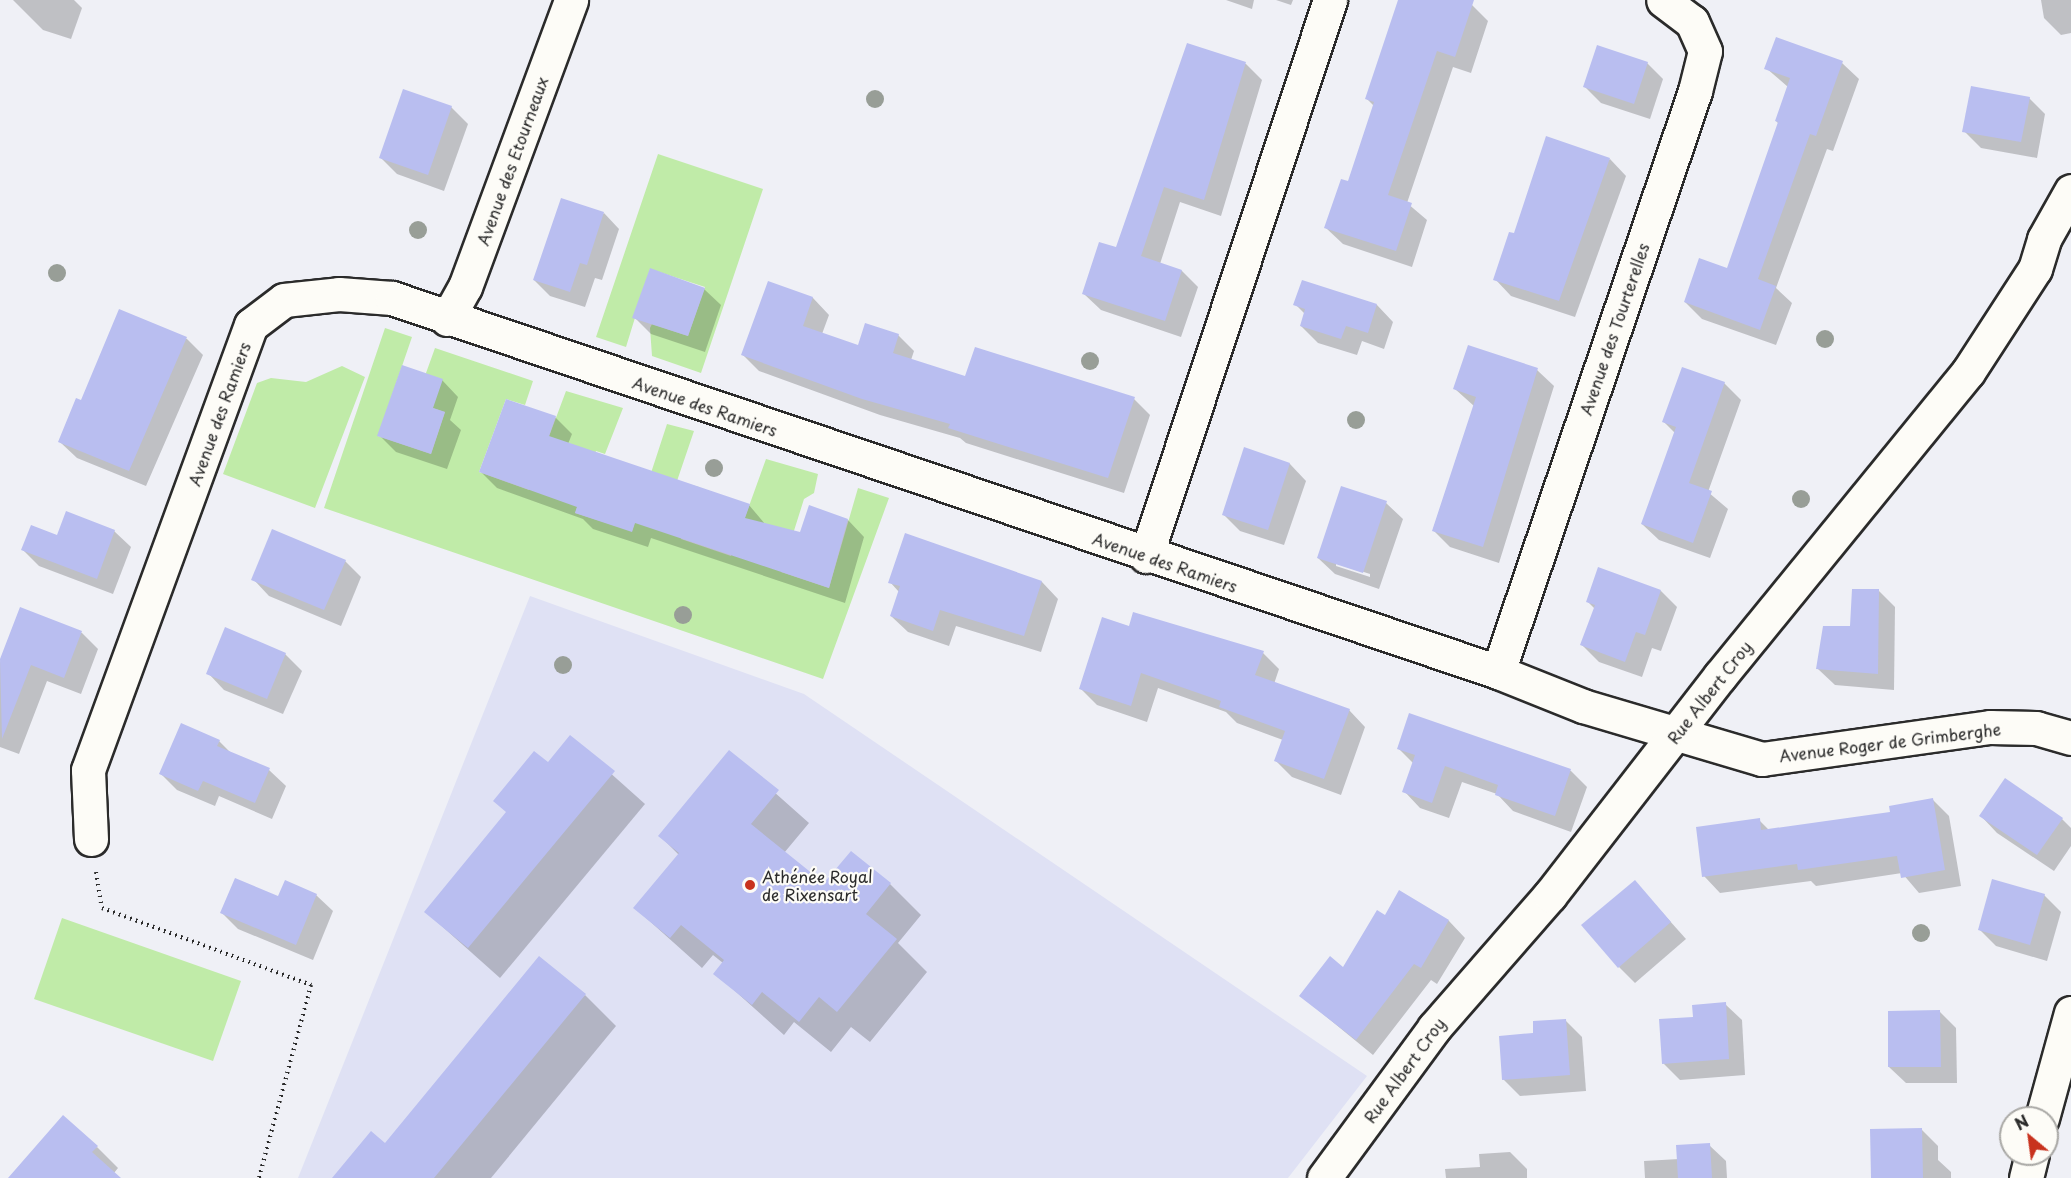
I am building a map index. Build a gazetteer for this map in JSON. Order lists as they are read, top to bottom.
{
  "streets": {
    "street": [
      "Avenue des Etourneaux",
      "Avenue des Tourterelles",
      "Avenue des Ramiers",
      "Rue Albert Croy",
      "Avenue Roger de Grimberghe"
    ]
  },
  "crossings": [
    ["Avenue des Etourneaux", "Avenue des Ramiers"],
    ["Avenue des Tourterelles", "Avenue des Ramiers"],
    ["Avenue des Ramiers", "Rue Albert Croy"],
    ["Avenue des Ramiers", "Avenue Roger de Grimberghe"],
    ["Rue Albert Croy", "Avenue Roger de Grimberghe"]
  ],
  "places": ["Athénée Royal de Rixensart"],
  "north": "top left"
}
